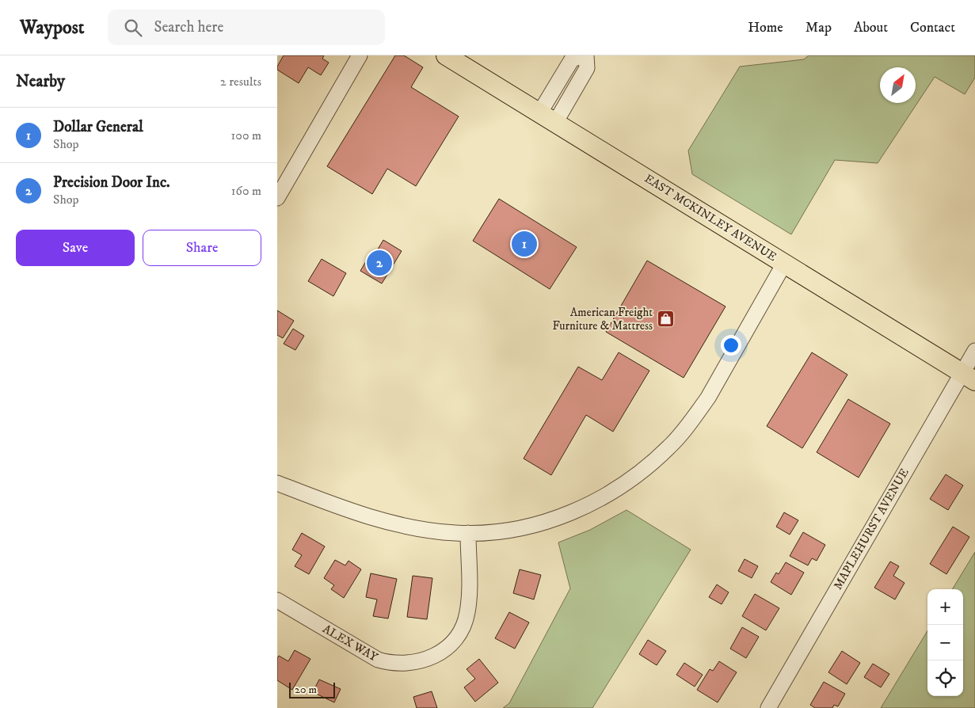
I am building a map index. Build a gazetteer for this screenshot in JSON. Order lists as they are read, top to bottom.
{
  "streets": {
    "main road": ["EAST MCKINLEY AVENUE"],
    "street": ["MAPLEHURST AVENUE", "ALEX WAY"]
  },
  "crossings": [
    ["EAST MCKINLEY AVENUE", "MAPLEHURST AVENUE"]
  ],
  "places": {
    "shop": ["American Freight Furniture & Mattress"]
  },
  "scale_bar": "20 m",
  "north": "top right",
  "page": {
    "header": "Waypost",
    "search": "Search here",
    "nav": [
      "Home",
      "Map",
      "About",
      "Contact"
    ],
    "heading": ["Nearby", "2 results"],
    "list": [
      {
        "mark": "1",
        "name": "Dollar General",
        "note": "Shop",
        "value": "100 m"
      },
      {
        "mark": "2",
        "name": "Precision Door Inc.",
        "note": "Shop",
        "value": "160 m"
      }
    ],
    "buttons": ["Save", "Share"],
    "pins": ["1", "2"],
    "map_buttons": ["+", "−"],
    "scale": "20 m"
  }
}
